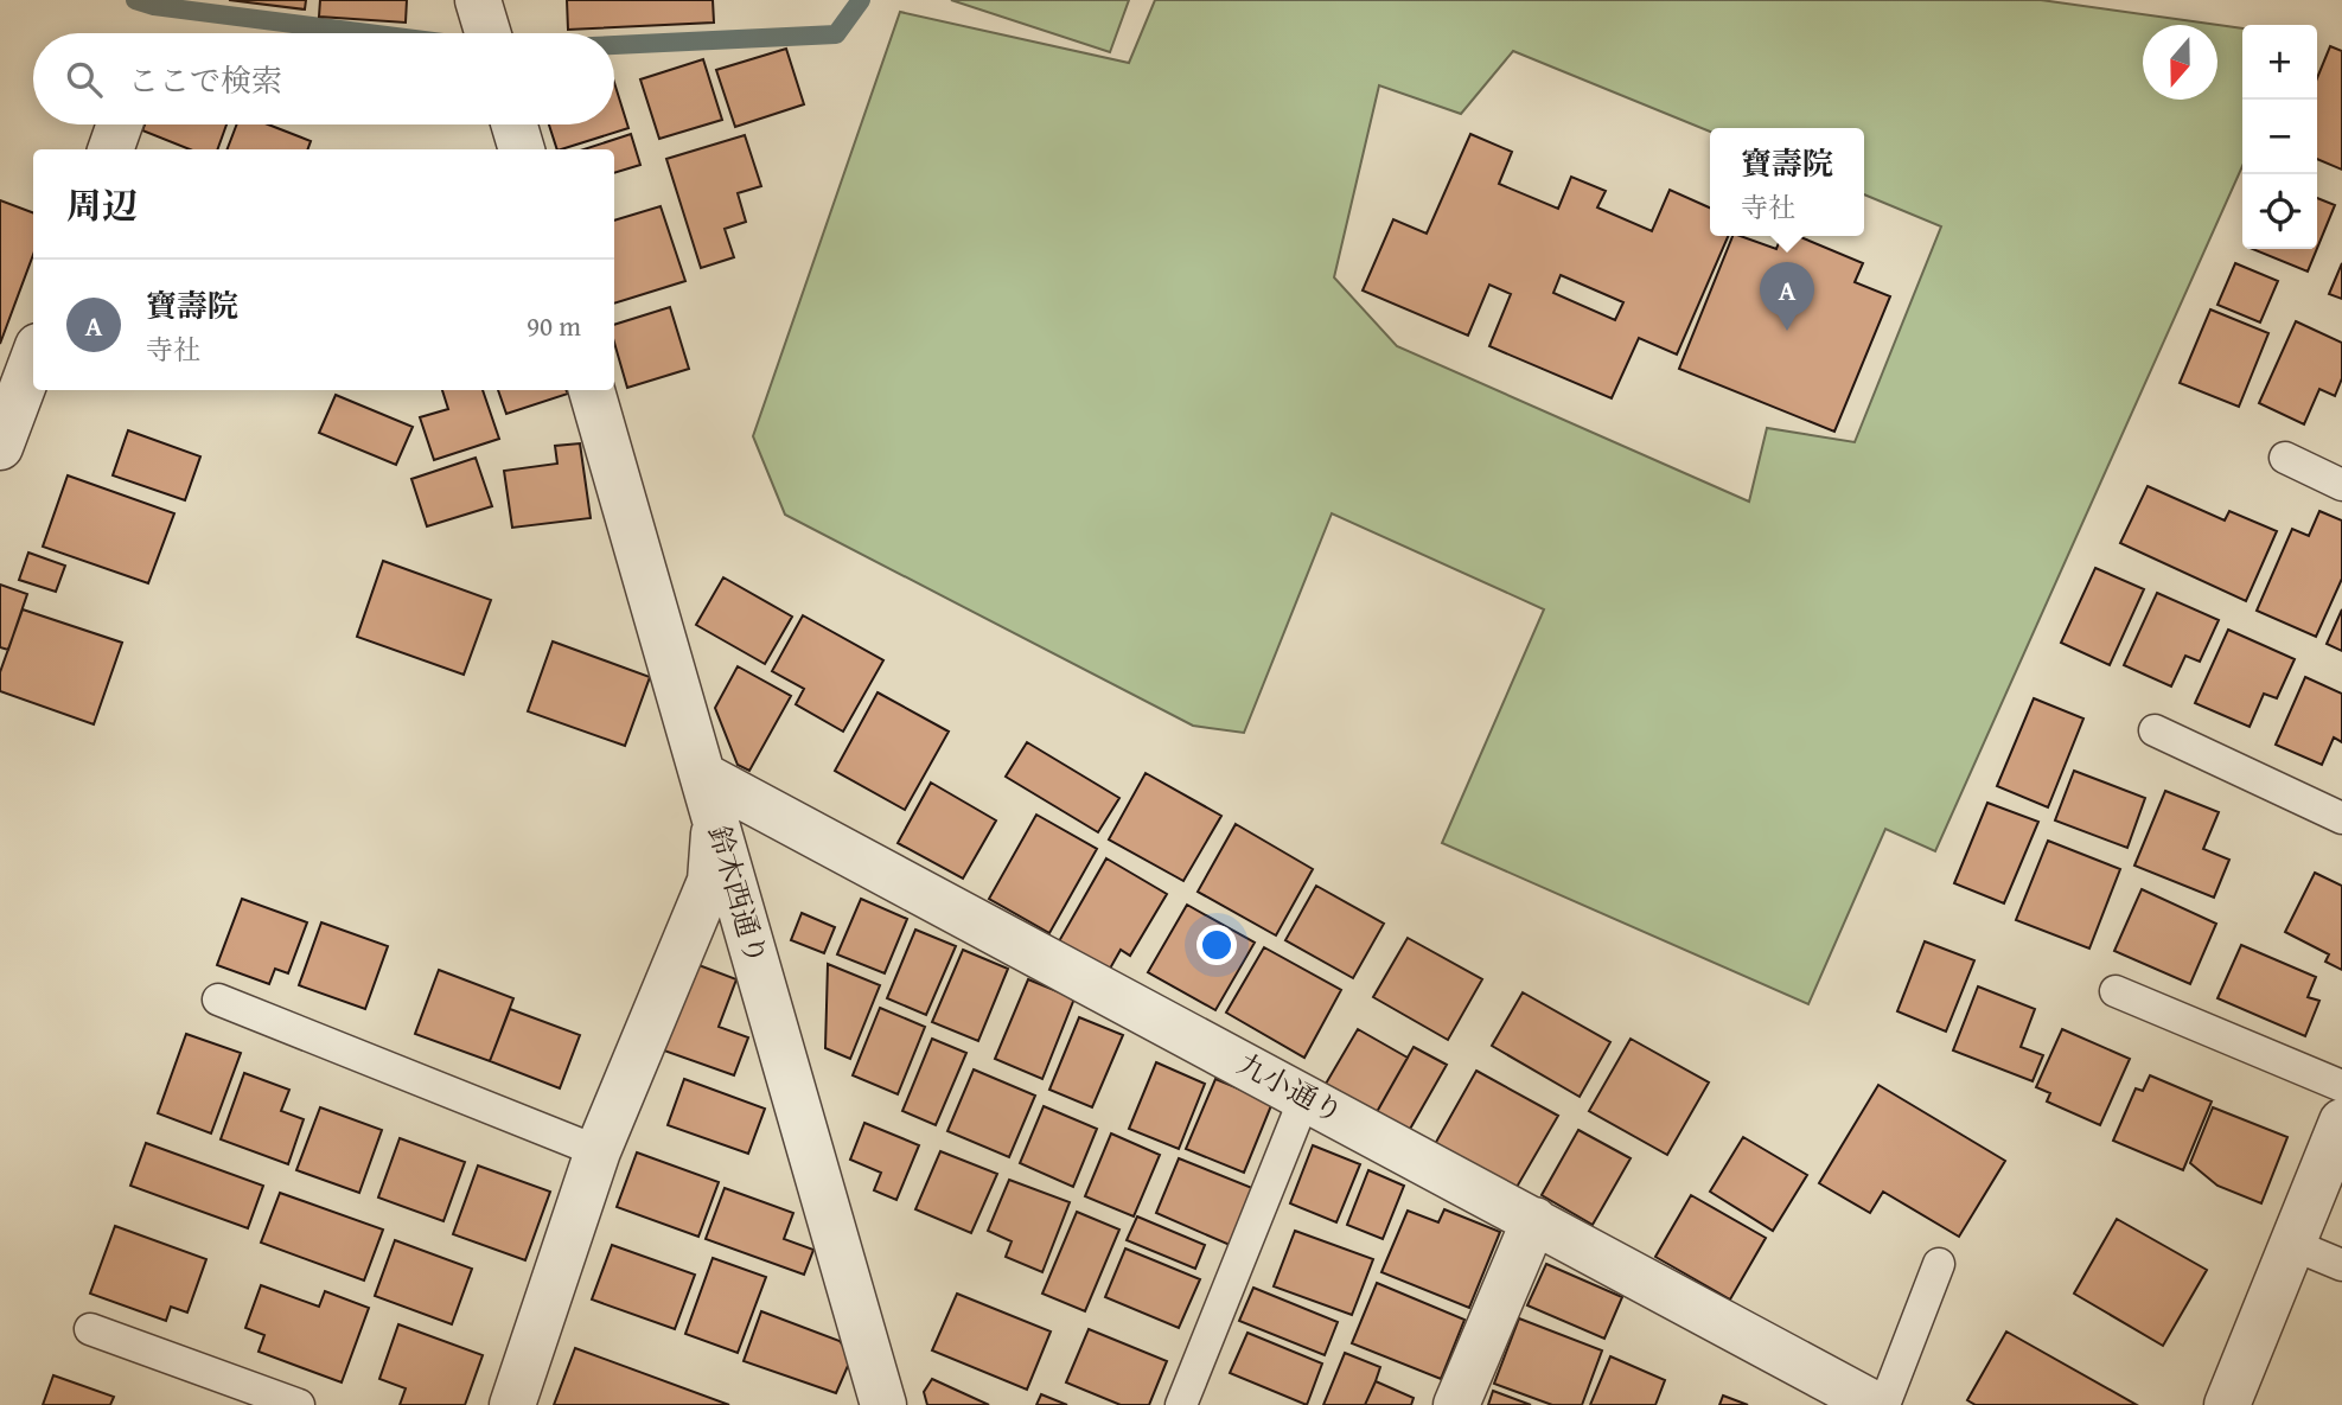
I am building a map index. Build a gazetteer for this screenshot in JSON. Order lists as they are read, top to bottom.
{
  "streets": {
    "street": ["鈴木西通り", "九小通り"]
  },
  "crossings": [
    ["鈴木西通り", "九小通り"]
  ],
  "north": "bottom",
  "page": {
    "map_buttons": ["+", "−"],
    "search": "ここで検索",
    "popup": ["寶壽院", "寺社"],
    "heading": "周辺",
    "list": [
      {
        "mark": "A",
        "name": "寶壽院",
        "note": "寺社",
        "value": "90 m"
      }
    ],
    "pins": "A"
  }
}
